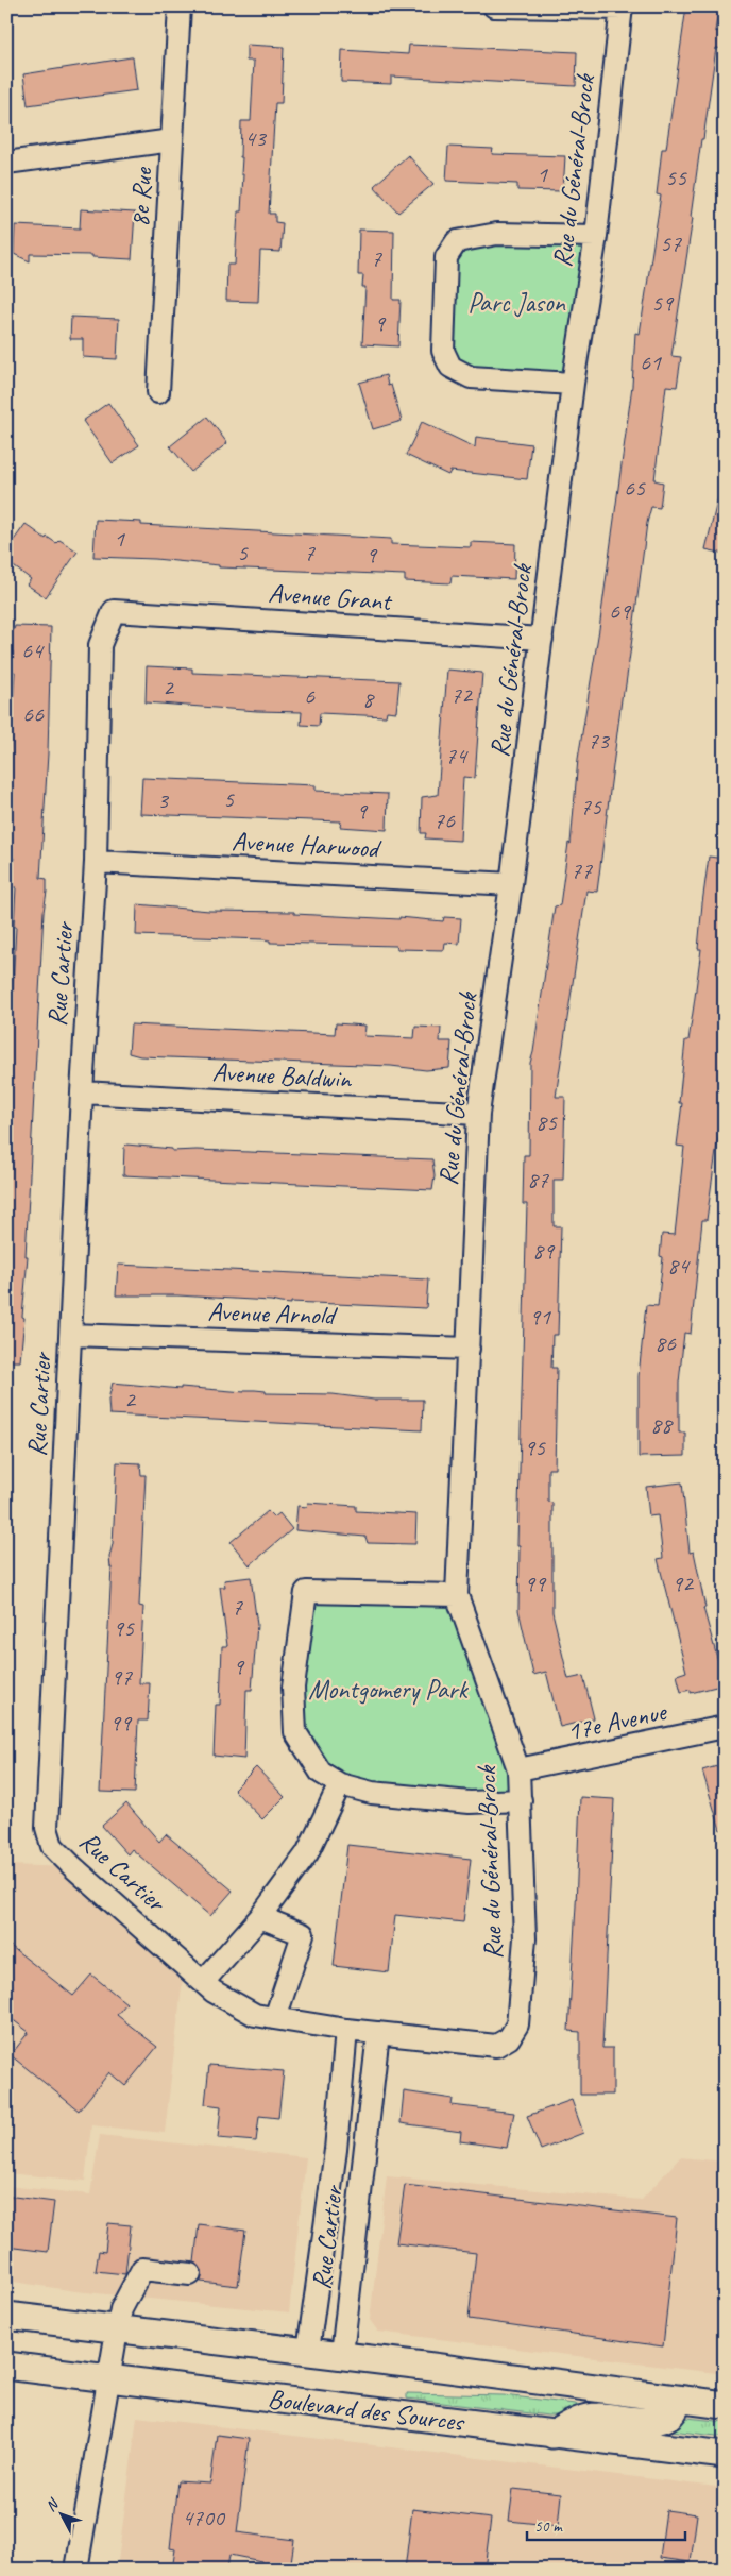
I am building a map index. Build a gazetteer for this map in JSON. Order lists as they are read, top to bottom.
{
  "streets": {
    "main road": ["Boulevard des Sources"],
    "street": [
      "Rue du Général-Brock",
      "8e Rue",
      "Avenue Grant",
      "Avenue Harwood",
      "Rue Cartier",
      "Avenue Baldwin",
      "Avenue Arnold",
      "17e Avenue"
    ]
  },
  "crossings": [
    ["Rue du Général-Brock", "Avenue Grant"],
    ["Rue du Général-Brock", "Avenue Harwood"],
    ["Rue du Général-Brock", "Rue Cartier"],
    ["Rue du Général-Brock", "Avenue Baldwin"],
    ["Rue du Général-Brock", "Avenue Arnold"],
    ["Rue du Général-Brock", "17e Avenue"],
    ["Avenue Grant", "Rue Cartier"],
    ["Avenue Harwood", "Rue Cartier"],
    ["Rue Cartier", "Avenue Baldwin"],
    ["Rue Cartier", "Avenue Arnold"],
    ["Rue Cartier", "Boulevard des Sources"]
  ],
  "parks": ["Parc Jason", "Montgomery Park"],
  "house_numbers": [
    "43",
    "1",
    "55",
    "57",
    "7",
    "59",
    "9",
    "61",
    "65",
    "1",
    "5",
    "7",
    "9",
    "69",
    "64",
    "2",
    "72",
    "6",
    "8",
    "66",
    "73",
    "74",
    "5",
    "3",
    "75",
    "9",
    "76",
    "77",
    "85",
    "87",
    "89",
    "84",
    "91",
    "86",
    "2",
    "88",
    "95",
    "99",
    "92",
    "7",
    "95",
    "9",
    "97",
    "99",
    "4700"
  ],
  "scale_bar": "50 m",
  "north": "top left"
}
